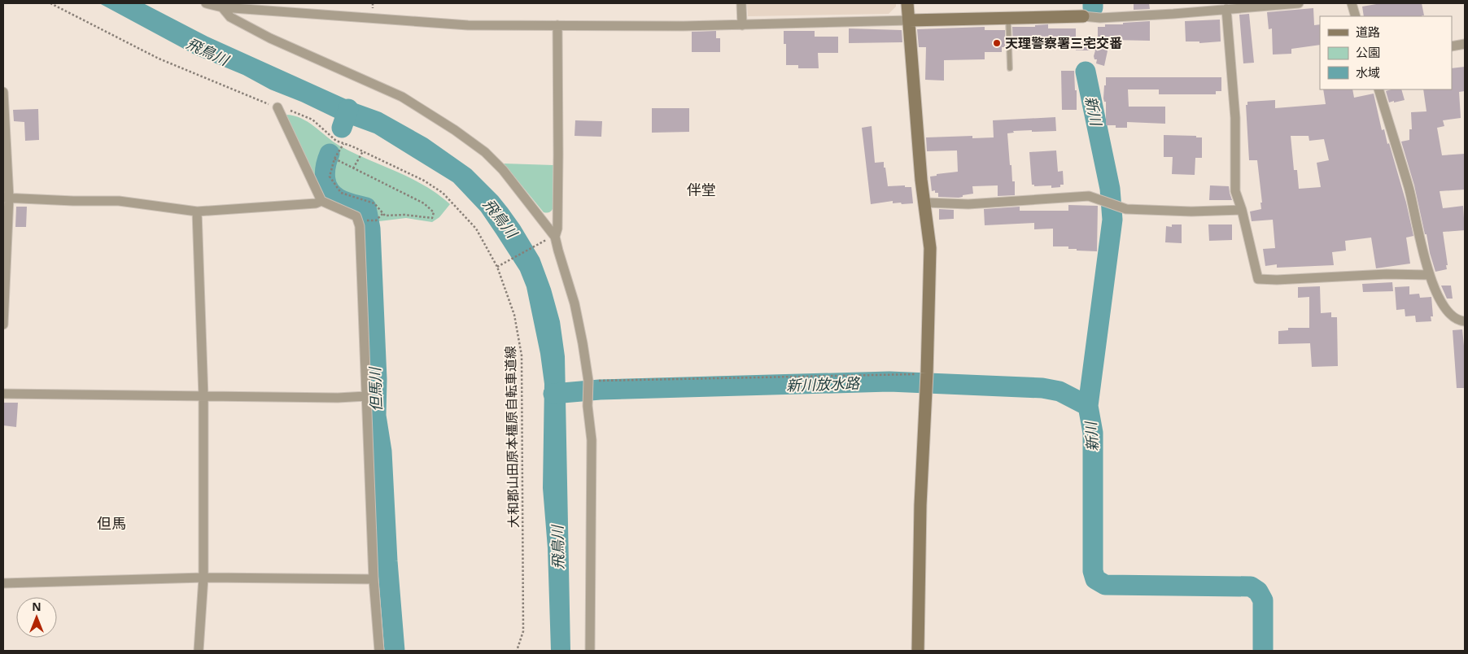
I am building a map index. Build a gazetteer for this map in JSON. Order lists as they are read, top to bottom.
{
  "streets": {
    "path": ["大和郡山田原本橿原自転車道線"]
  },
  "districts": ["伴堂", "但馬"],
  "water": [
    "飛鳥川",
    "新川",
    "新川放水路",
    "但馬川"
  ],
  "places": ["天理警察署三宅交番"],
  "legend": ["道路", "公園", "水域"],
  "north": "top"
}
